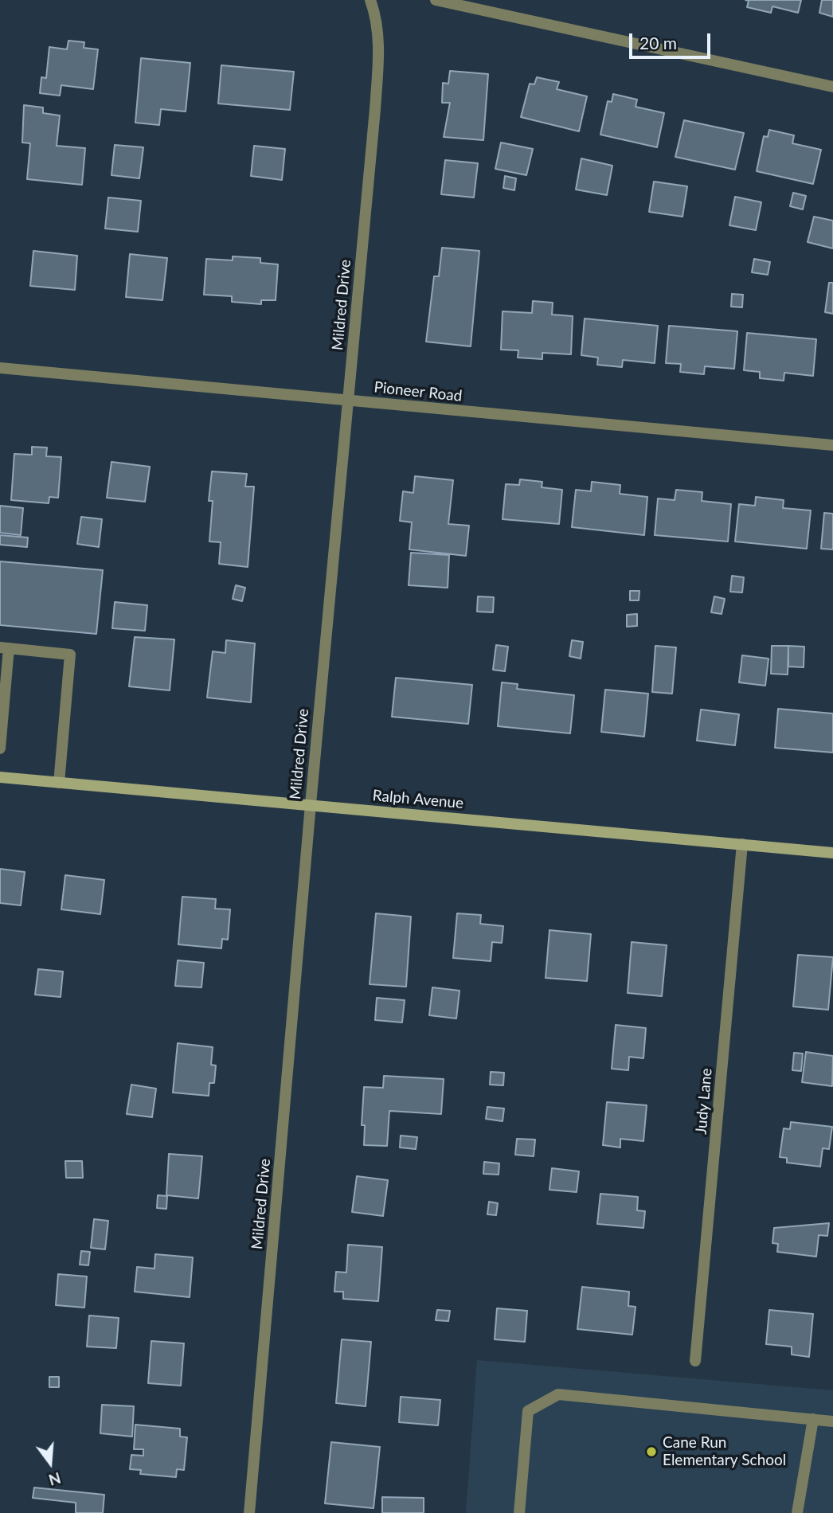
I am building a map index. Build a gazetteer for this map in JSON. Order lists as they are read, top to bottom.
{
  "streets": {
    "street": [
      "Mildred Drive",
      "Pioneer Road",
      "Ralph Avenue",
      "Judy Lane"
    ]
  },
  "crossings": [
    ["Mildred Drive", "Pioneer Road"],
    ["Mildred Drive", "Ralph Avenue"],
    ["Ralph Avenue", "Judy Lane"]
  ],
  "places": ["Cane Run Elementary School"],
  "scale_bar": "20 m",
  "north": "bottom"
}
